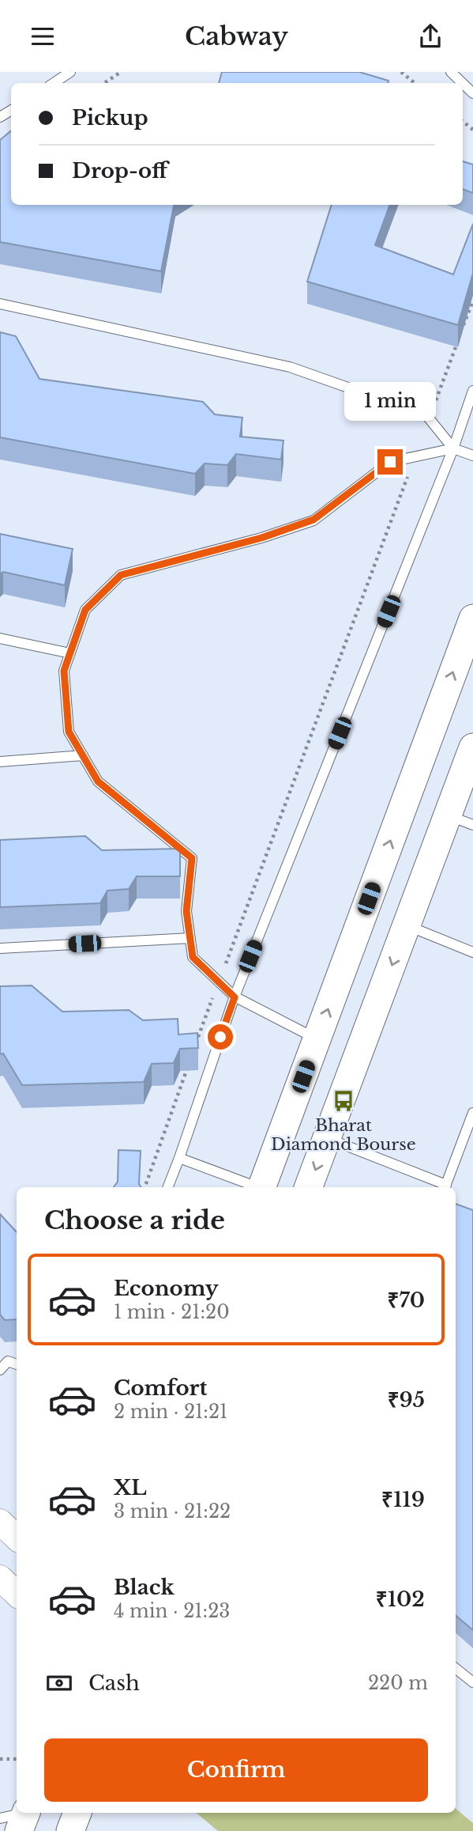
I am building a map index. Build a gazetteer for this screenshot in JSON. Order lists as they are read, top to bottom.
{
  "places": {
    "bus stop": ["Bharat Diamond Bourse"]
  },
  "page": {
    "header": "Cabway",
    "banner": ["Pickup", "Drop-off"],
    "bubble": "1 min",
    "heading": "Choose a ride",
    "list": [
      {
        "name": "Economy",
        "note": "1 min · 21:20",
        "value": "₹70"
      },
      {
        "name": "Comfort",
        "note": "2 min · 21:21",
        "value": "₹95"
      },
      {
        "name": "XL",
        "note": "3 min · 21:22",
        "value": "₹119"
      },
      {
        "name": "Black",
        "note": "4 min · 21:23",
        "value": "₹102"
      }
    ],
    "pay": ["Cash", "220 m"],
    "buttons": "Confirm"
  }
}
